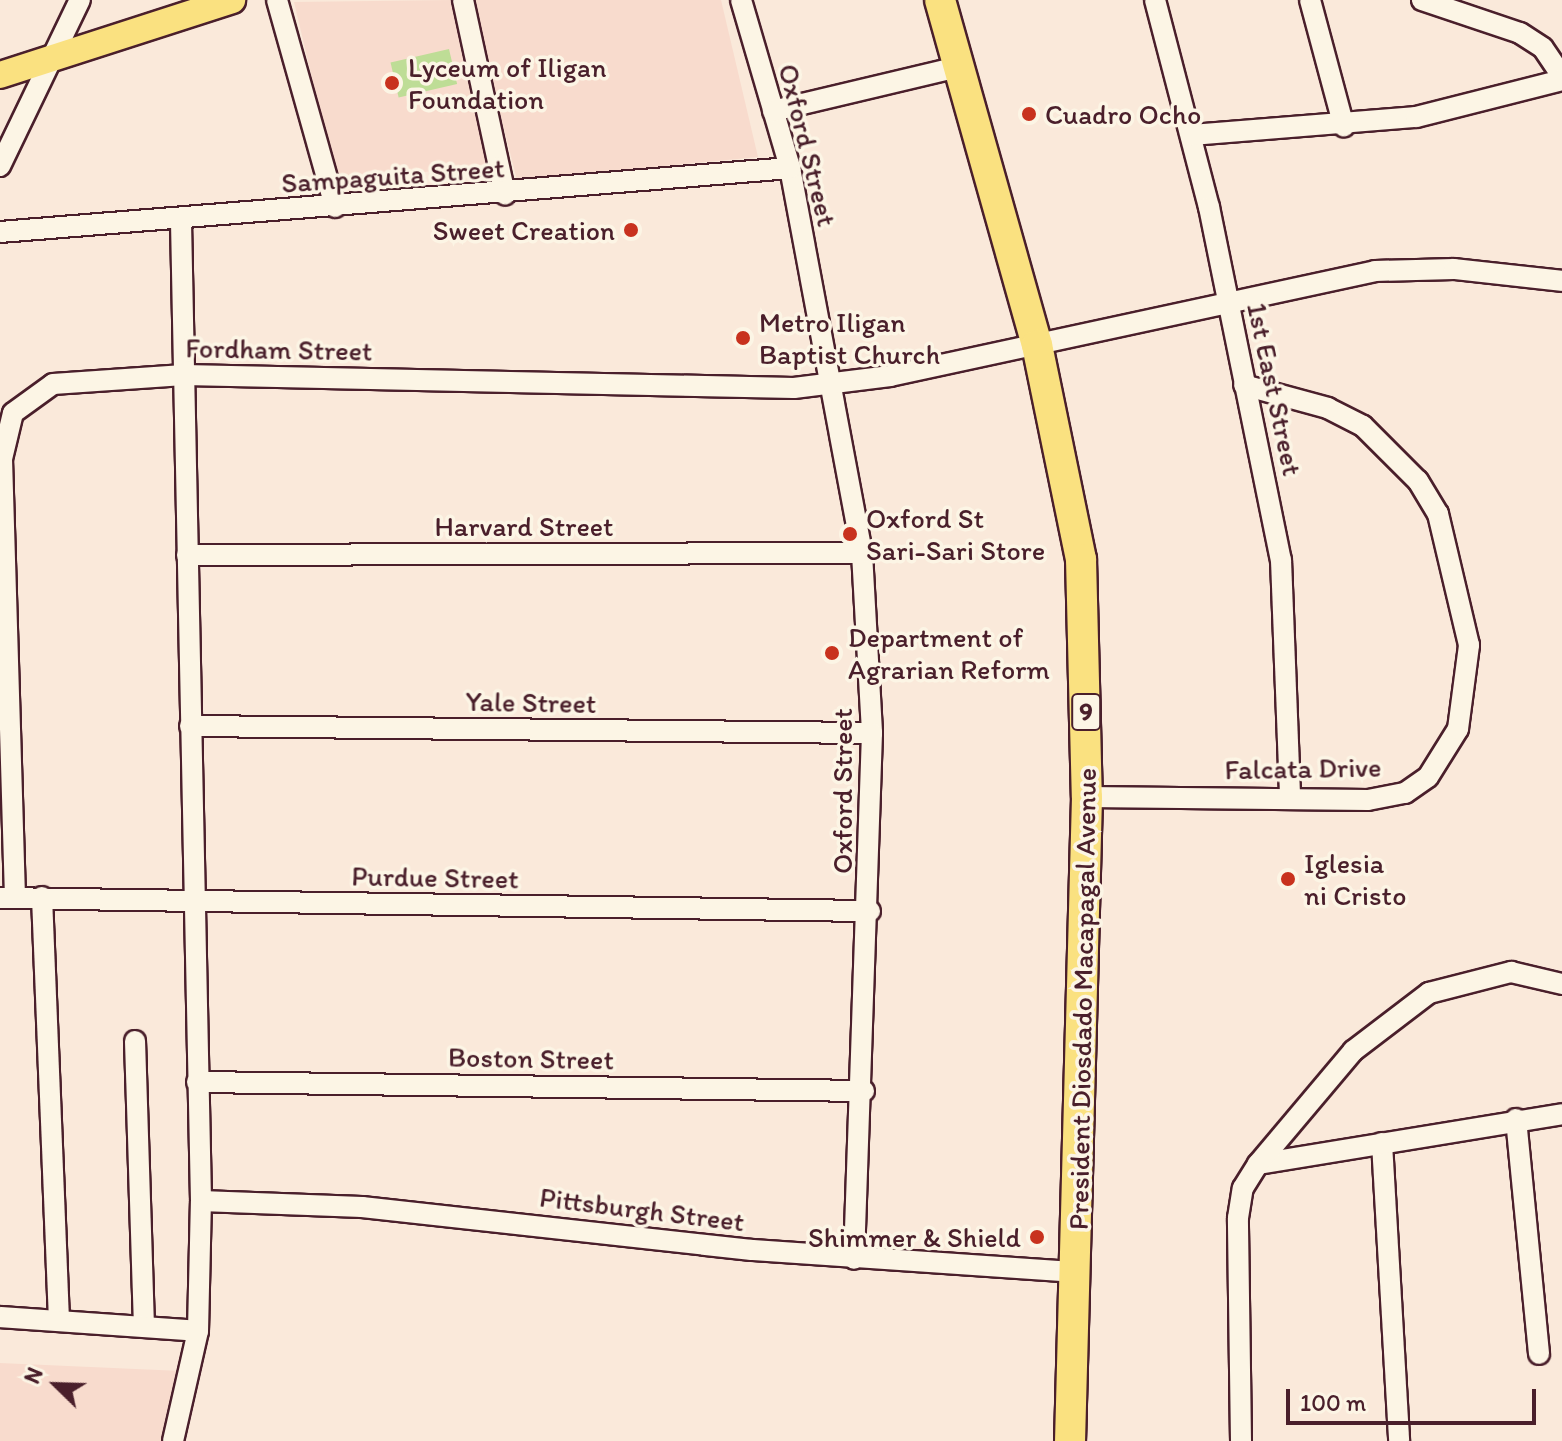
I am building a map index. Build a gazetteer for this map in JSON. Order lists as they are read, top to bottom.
{
  "streets": {
    "highway": ["9", "President Diosdado Macapagal Avenue"],
    "street": [
      "Oxford Street",
      "Sampaguita Street",
      "Fordham Street",
      "1st East Street",
      "Harvard Street",
      "Yale Street",
      "Falcata Drive",
      "Purdue Street",
      "Boston Street",
      "Pittsburgh Street"
    ]
  },
  "crossings": [
    ["Oxford Street", "Sampaguita Street"],
    ["Oxford Street", "Fordham Street"],
    ["Oxford Street", "Harvard Street"],
    ["Oxford Street", "Yale Street"],
    ["Oxford Street", "Purdue Street"],
    ["Oxford Street", "Boston Street"],
    ["Oxford Street", "Pittsburgh Street"],
    ["Fordham Street", "1st East Street"],
    ["Fordham Street", "Purdue Street"],
    ["Fordham Street", "President Diosdado Macapagal Avenue"],
    ["1st East Street", "Falcata Drive"],
    ["Falcata Drive", "President Diosdado Macapagal Avenue"],
    ["President Diosdado Macapagal Avenue", "Pittsburgh Street"]
  ],
  "places": [
    "Lyceum of Iligan Foundation",
    "Cuadro Ocho",
    "Sweet Creation",
    "Metro Iligan Baptist Church",
    "Oxford St Sari-Sari Store",
    "Department of Agrarian Reform",
    "Iglesia ni Cristo",
    "Shimmer & Shield"
  ],
  "scale_bar": "100 m",
  "north": "top left"
}
